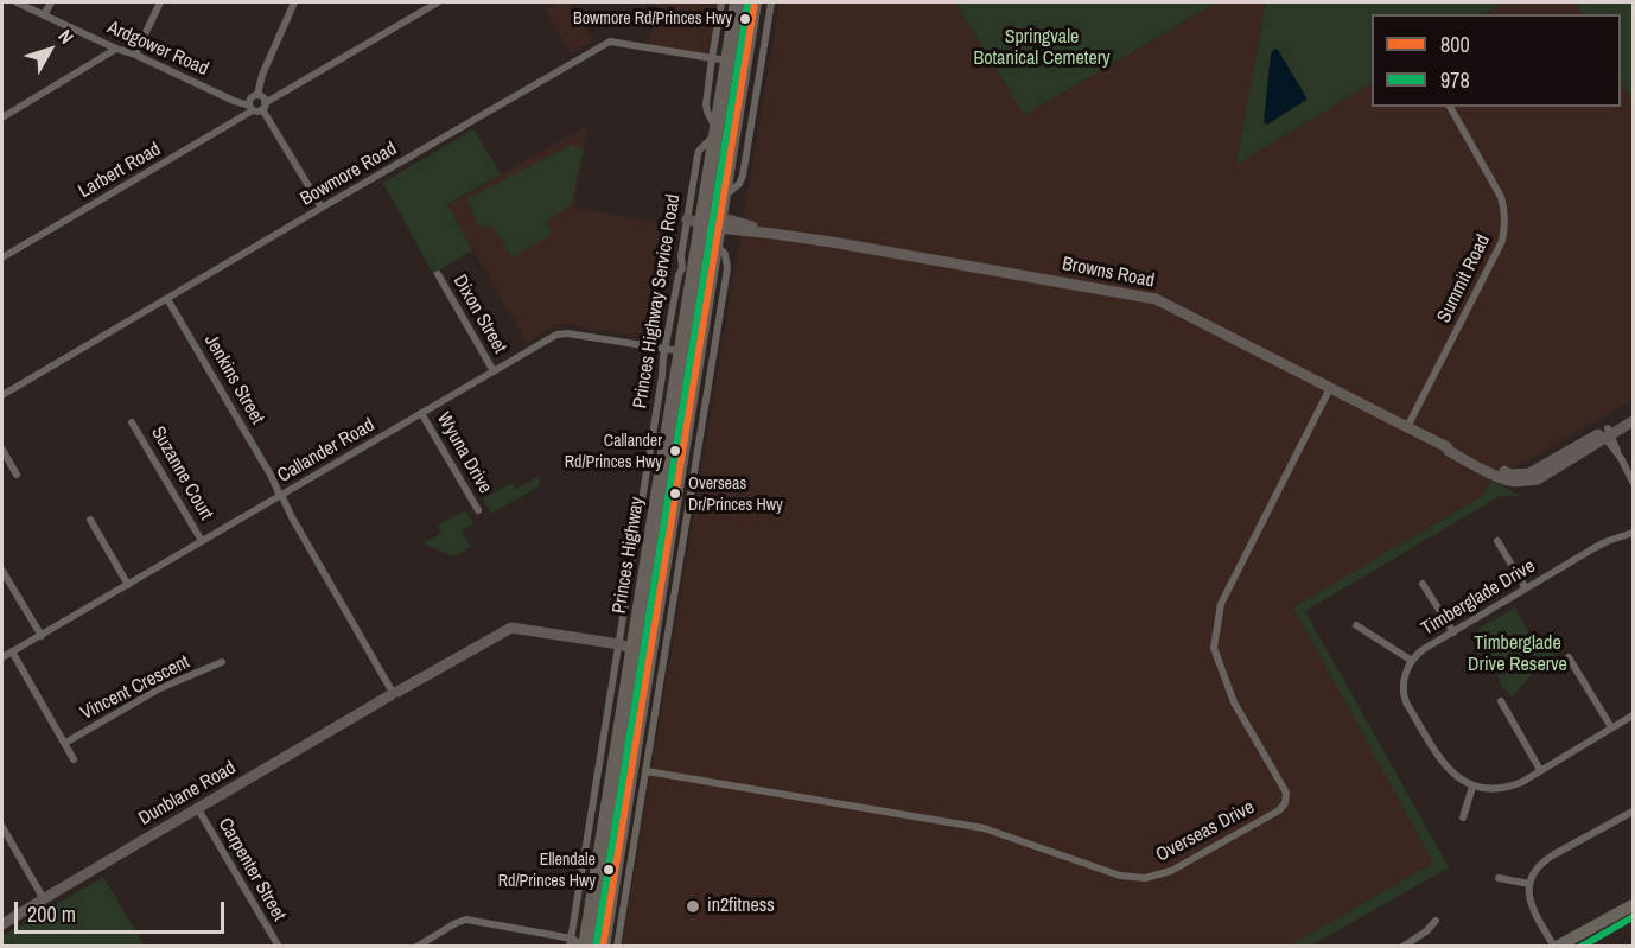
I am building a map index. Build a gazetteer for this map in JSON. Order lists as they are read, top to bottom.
{
  "streets": {
    "highway": ["Princes Highway"],
    "street": [
      "Ardgower Road",
      "Larbert Road",
      "Bowmore Road",
      "Browns Road",
      "Summit Road",
      "Princes Highway Service Road",
      "Dixon Street",
      "Jenkins Street",
      "Callander Road",
      "Wyuna Drive",
      "Suzanne Court",
      "Timberglade Drive",
      "Vincent Crescent",
      "Dunblane Road",
      "Overseas Drive",
      "Carpenter Street"
    ]
  },
  "crossings": [
    ["Ardgower Road", "Larbert Road"],
    ["Bowmore Road", "Jenkins Street"],
    ["Bowmore Road", "Princes Highway"],
    ["Browns Road", "Summit Road"],
    ["Browns Road", "Princes Highway Service Road"],
    ["Browns Road", "Princes Highway"],
    ["Browns Road", "Overseas Drive"],
    ["Princes Highway Service Road", "Callander Road"],
    ["Princes Highway Service Road", "Princes Highway"],
    ["Princes Highway Service Road", "Dunblane Road"],
    ["Dixon Street", "Callander Road"],
    ["Jenkins Street", "Callander Road"],
    ["Jenkins Street", "Dunblane Road"],
    ["Callander Road", "Wyuna Drive"],
    ["Callander Road", "Suzanne Court"],
    ["Callander Road", "Princes Highway"],
    ["Callander Road", "Vincent Crescent"],
    ["Princes Highway", "Dunblane Road"],
    ["Dunblane Road", "Carpenter Street"]
  ],
  "parks": ["Springvale Botanical Cemetery", "Timberglade Drive Reserve"],
  "places": [
    "Bowmore Rd/Princes Hwy",
    "Callander Rd/Princes Hwy",
    "Overseas Dr/Princes Hwy",
    "Ellendale Rd/Princes Hwy",
    "in2fitness"
  ],
  "lines": ["transit line 800", "transit line 978"],
  "legend": ["800", "978"],
  "scale_bar": "200 m",
  "north": "top right"
}
